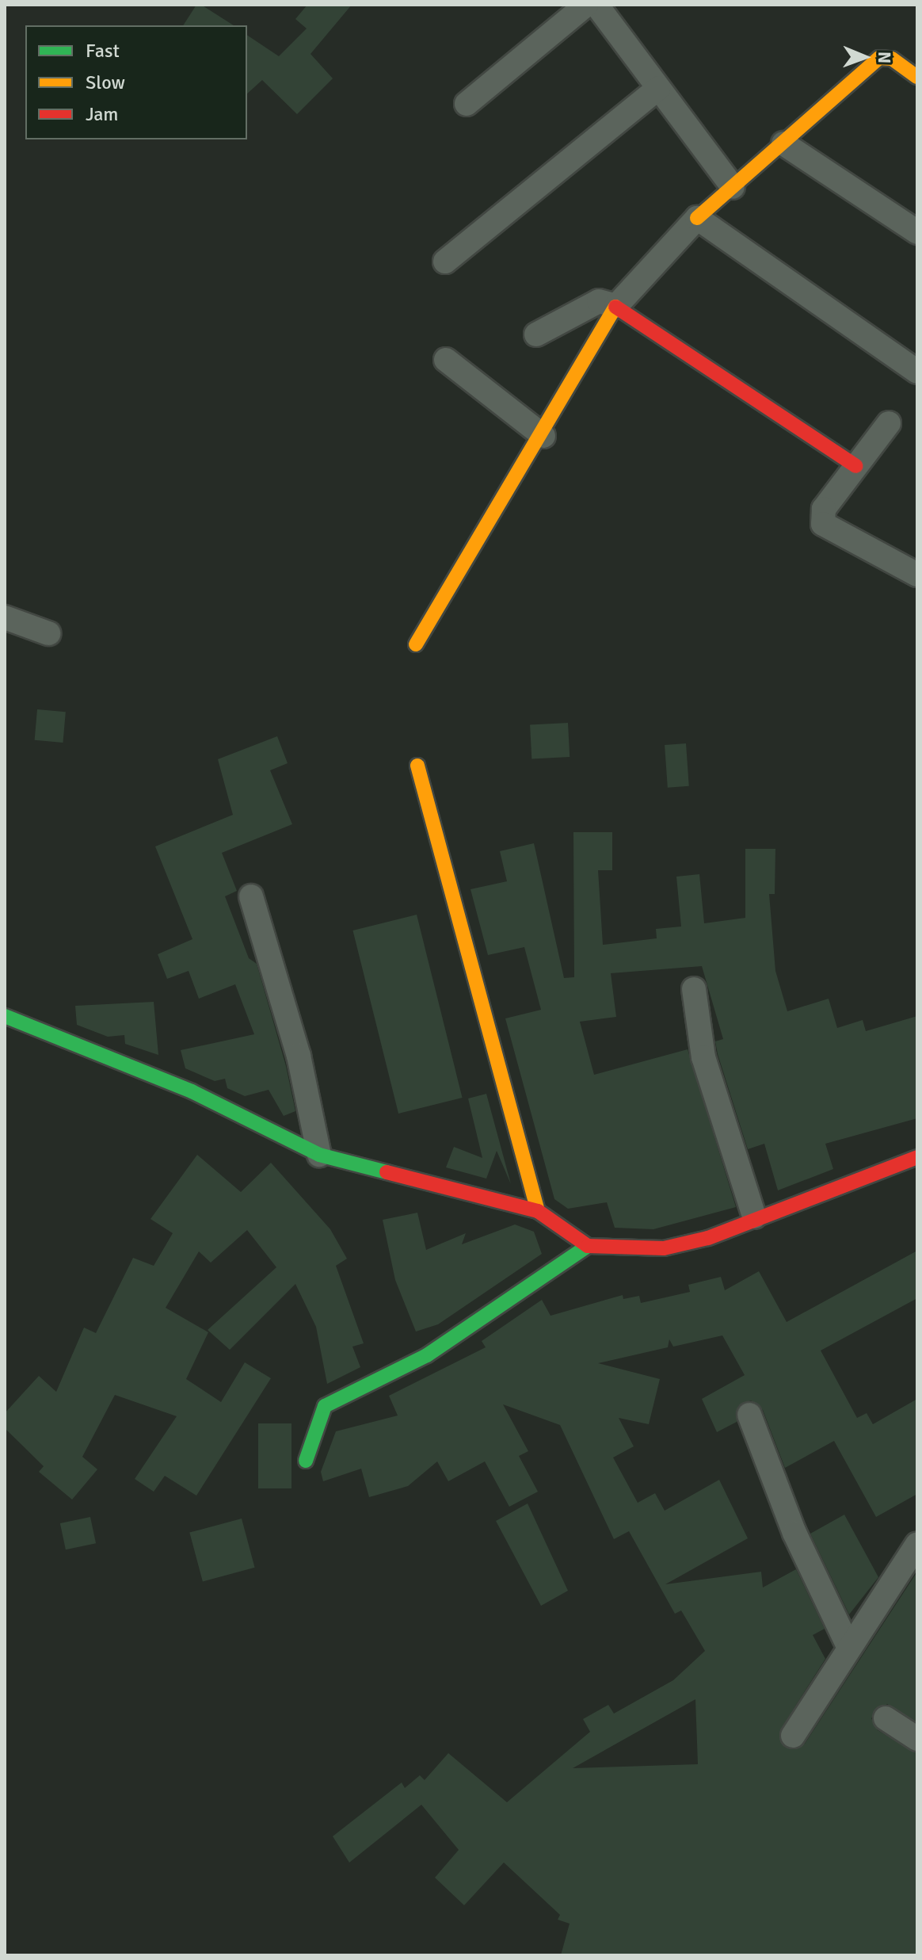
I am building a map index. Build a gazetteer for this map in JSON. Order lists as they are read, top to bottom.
{
  "legend": ["Fast", "Slow", "Jam"],
  "north": "right"
}
